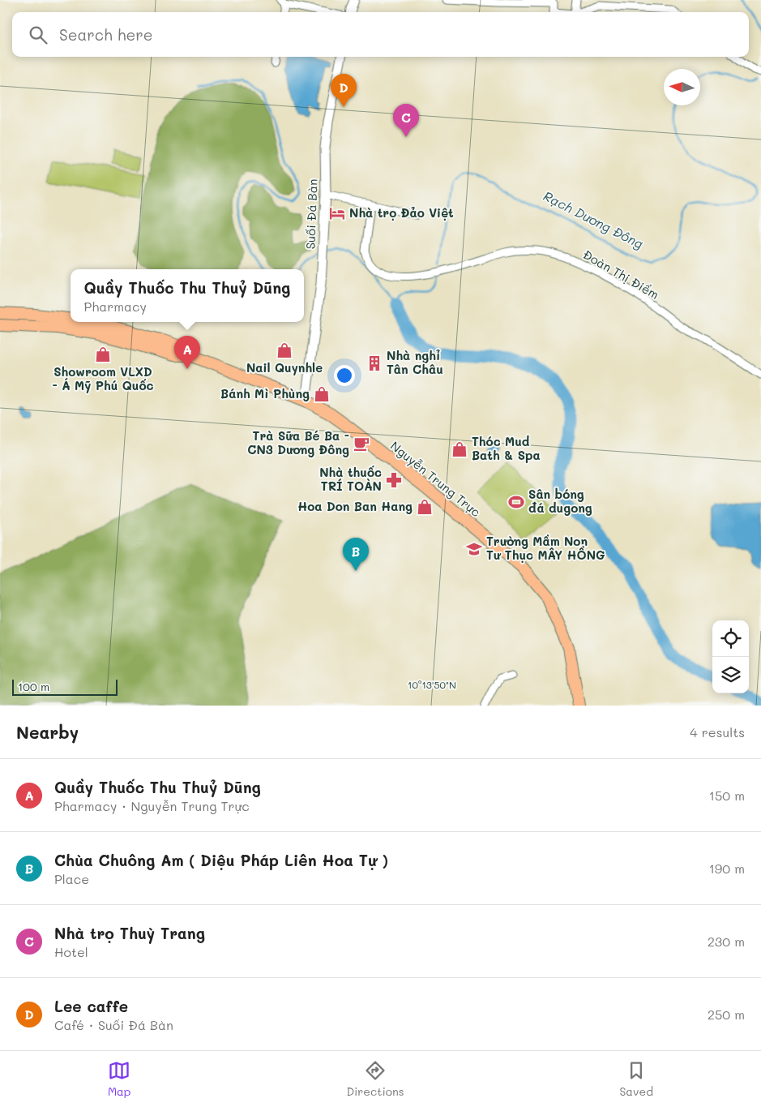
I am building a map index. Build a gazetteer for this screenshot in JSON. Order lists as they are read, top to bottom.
{
  "streets": {
    "main road": ["Nguyễn Trung Trực"],
    "street": ["Suối Đá Bàn", "Đoàn Thị Điểm"]
  },
  "crossings": [
    ["Suối Đá Bàn", "Nguyễn Trung Trực"]
  ],
  "water": ["Rạch Dương Đông"],
  "places": {
    "hotel": ["Nhà trọ Đảo Việt"],
    "shop": [
      "Nail Quynhle",
      "Showroom VLXD - Á Mỹ Phú Quốc",
      "Bánh Mì Phùng",
      "Thóc Mud Bath & Spa",
      "Hoa Don Ban Hang"
    ],
    "building": ["Nhà nghỉ Tân Châu"],
    "cafe": ["Trà Sữa Bé Ba - CN3 Dương Đông"],
    "pharmacy": ["Nhà thuốc TRÍ TOÀN"],
    "sports": ["Sân bóng đá dugong"],
    "school or university": ["Trường Mầm Non Tư Thục MÂY HỒNG"]
  },
  "scale_bar": "100 m",
  "north": "left",
  "page": {
    "search": "Search here",
    "pins": [
      "D",
      "C",
      "A",
      "B"
    ],
    "popup": ["Quầy Thuốc Thu Thuỷ Dũng", "Pharmacy"],
    "scale": "100 m",
    "heading": ["Nearby", "4 results"],
    "list": [
      {
        "mark": "A",
        "name": "Quầy Thuốc Thu Thuỷ Dũng",
        "note": "Pharmacy · Nguyễn Trung Trực",
        "value": "150 m"
      },
      {
        "mark": "B",
        "name": "Chùa Chuông Am ( Diệu Pháp Liên Hoa Tự )",
        "note": "Place",
        "value": "190 m"
      },
      {
        "mark": "C",
        "name": "Nhà trọ Thuỳ Trang",
        "note": "Hotel",
        "value": "230 m"
      },
      {
        "mark": "D",
        "name": "Lee caffe",
        "note": "Café · Suối Đá Bàn",
        "value": "250 m"
      }
    ],
    "nav": ["Map", "Directions", "Saved"]
  },
  "coordinates": ["10°13'50\"N"]
}
